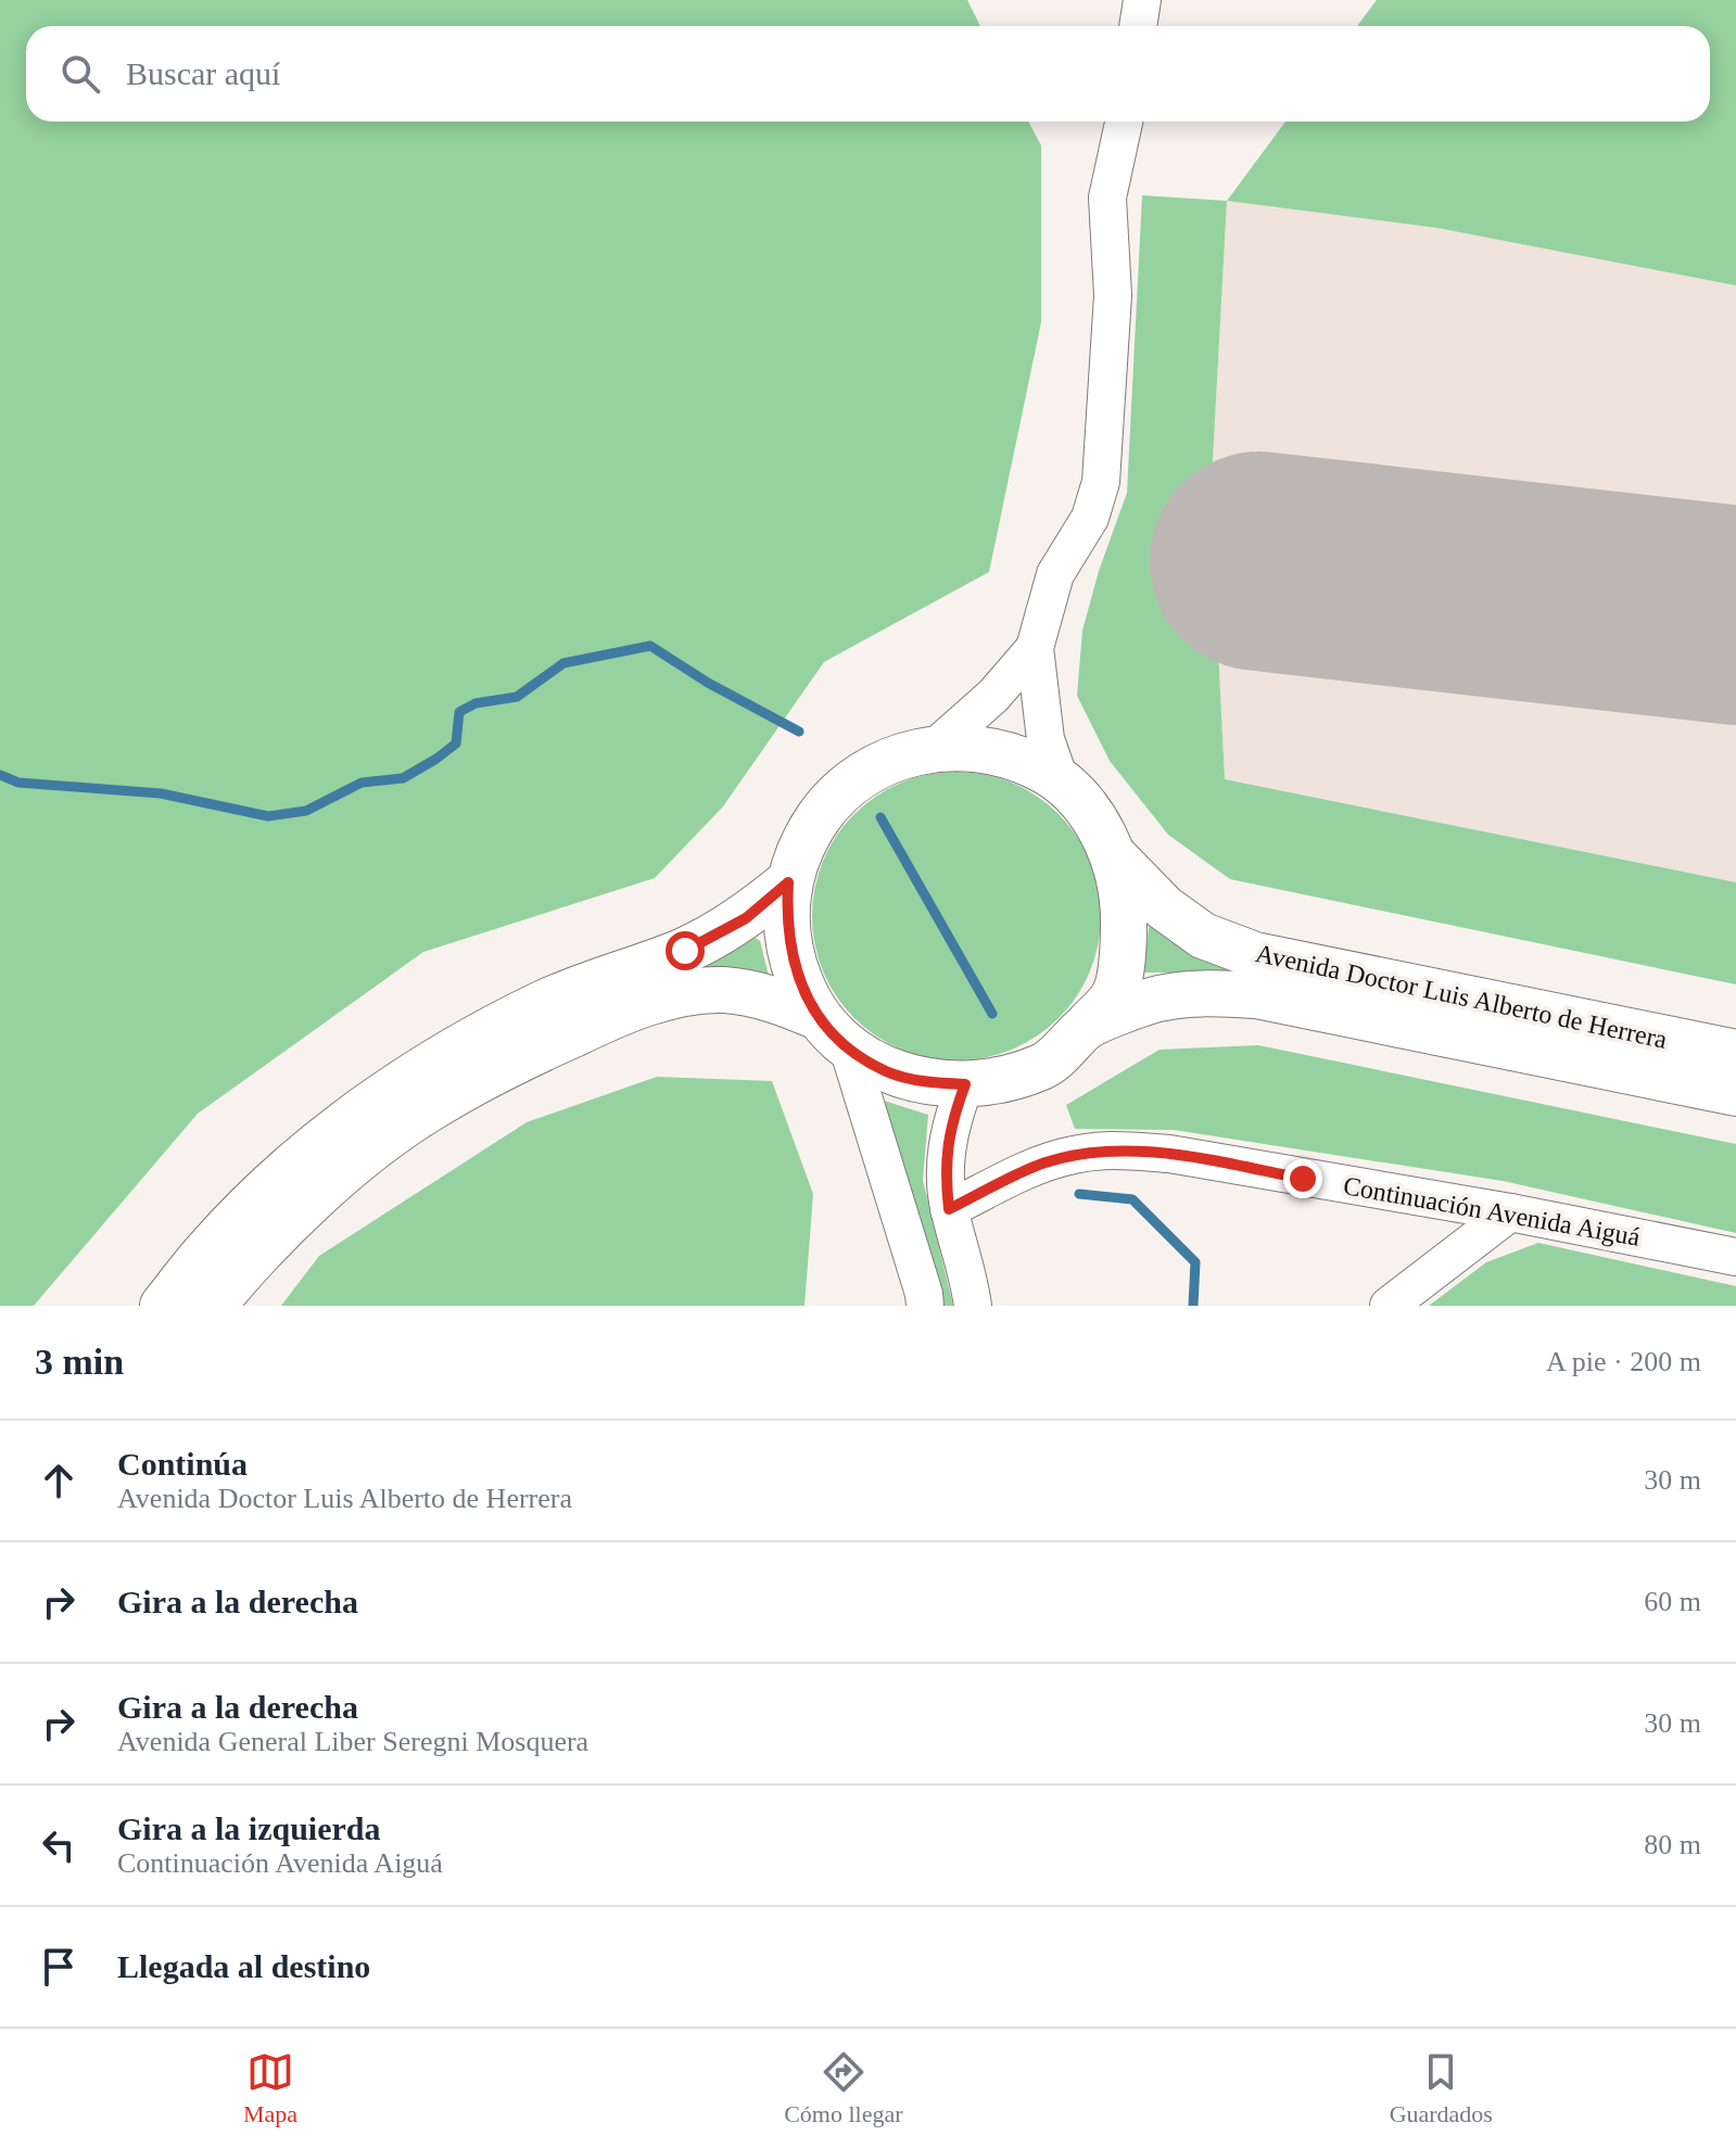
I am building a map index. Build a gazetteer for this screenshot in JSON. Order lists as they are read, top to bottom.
{
  "streets": {
    "main road": ["Avenida Doctor Luis Alberto de Herrera"],
    "street": ["Continuación Avenida Aiguá"]
  },
  "page": {
    "search": "Buscar aquí",
    "heading": ["3 min", "A pie · 200 m"],
    "list": [
      ["Continúa", "Avenida Doctor Luis Alberto de Herrera", "30 m"],
      ["Gira a la derecha", "60 m"],
      ["Gira a la derecha", "Avenida General Liber Seregni Mosquera", "30 m"],
      ["Gira a la izquierda", "Continuación Avenida Aiguá", "80 m"],
      "Llegada al destino"
    ],
    "nav": ["Mapa", "Cómo llegar", "Guardados"]
  }
}
